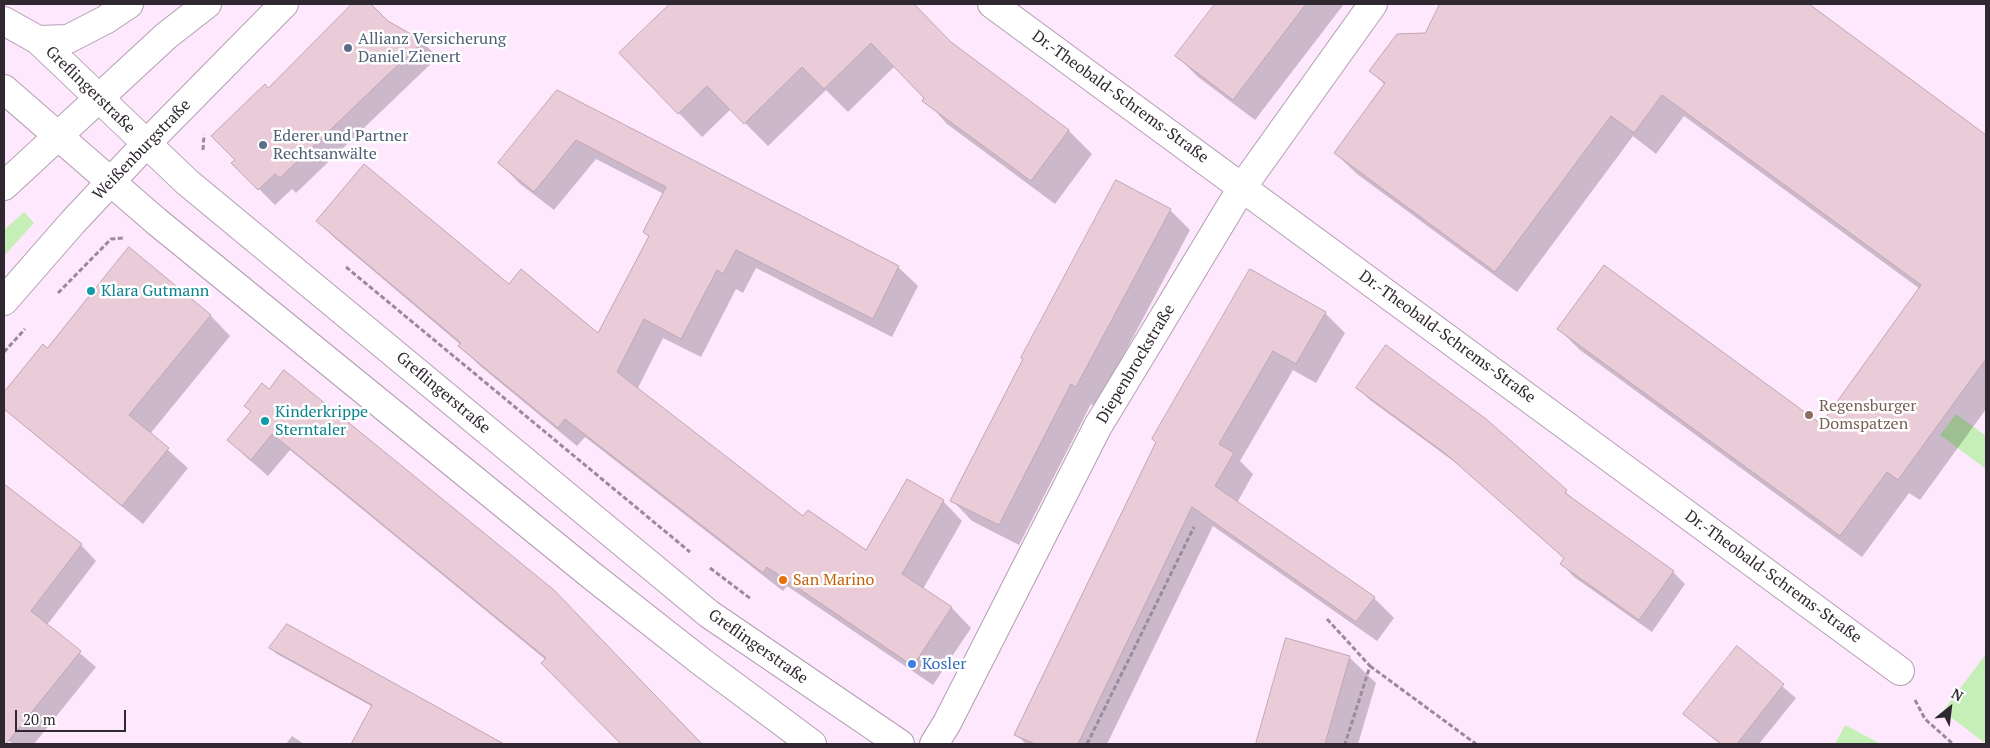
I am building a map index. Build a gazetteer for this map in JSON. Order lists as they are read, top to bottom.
{
  "streets": {
    "street": [
      "Greflingerstraße",
      "Dr.-Theobald-Schrems-Straße",
      "Weißenburgstraße",
      "Diepenbrockstraße"
    ]
  },
  "crossings": [
    ["Greflingerstraße", "Weißenburgstraße"],
    ["Dr.-Theobald-Schrems-Straße", "Diepenbrockstraße"]
  ],
  "places": [
    "Allianz Versicherung Daniel Zienert",
    "Ederer und Partner Rechtsanwälte",
    "Klara Gutmann",
    "Regensburger Domspatzen",
    "Kinderkrippe Sterntaler",
    "San Marino",
    "Kosler"
  ],
  "scale_bar": "20 m",
  "north": "top right"
}
